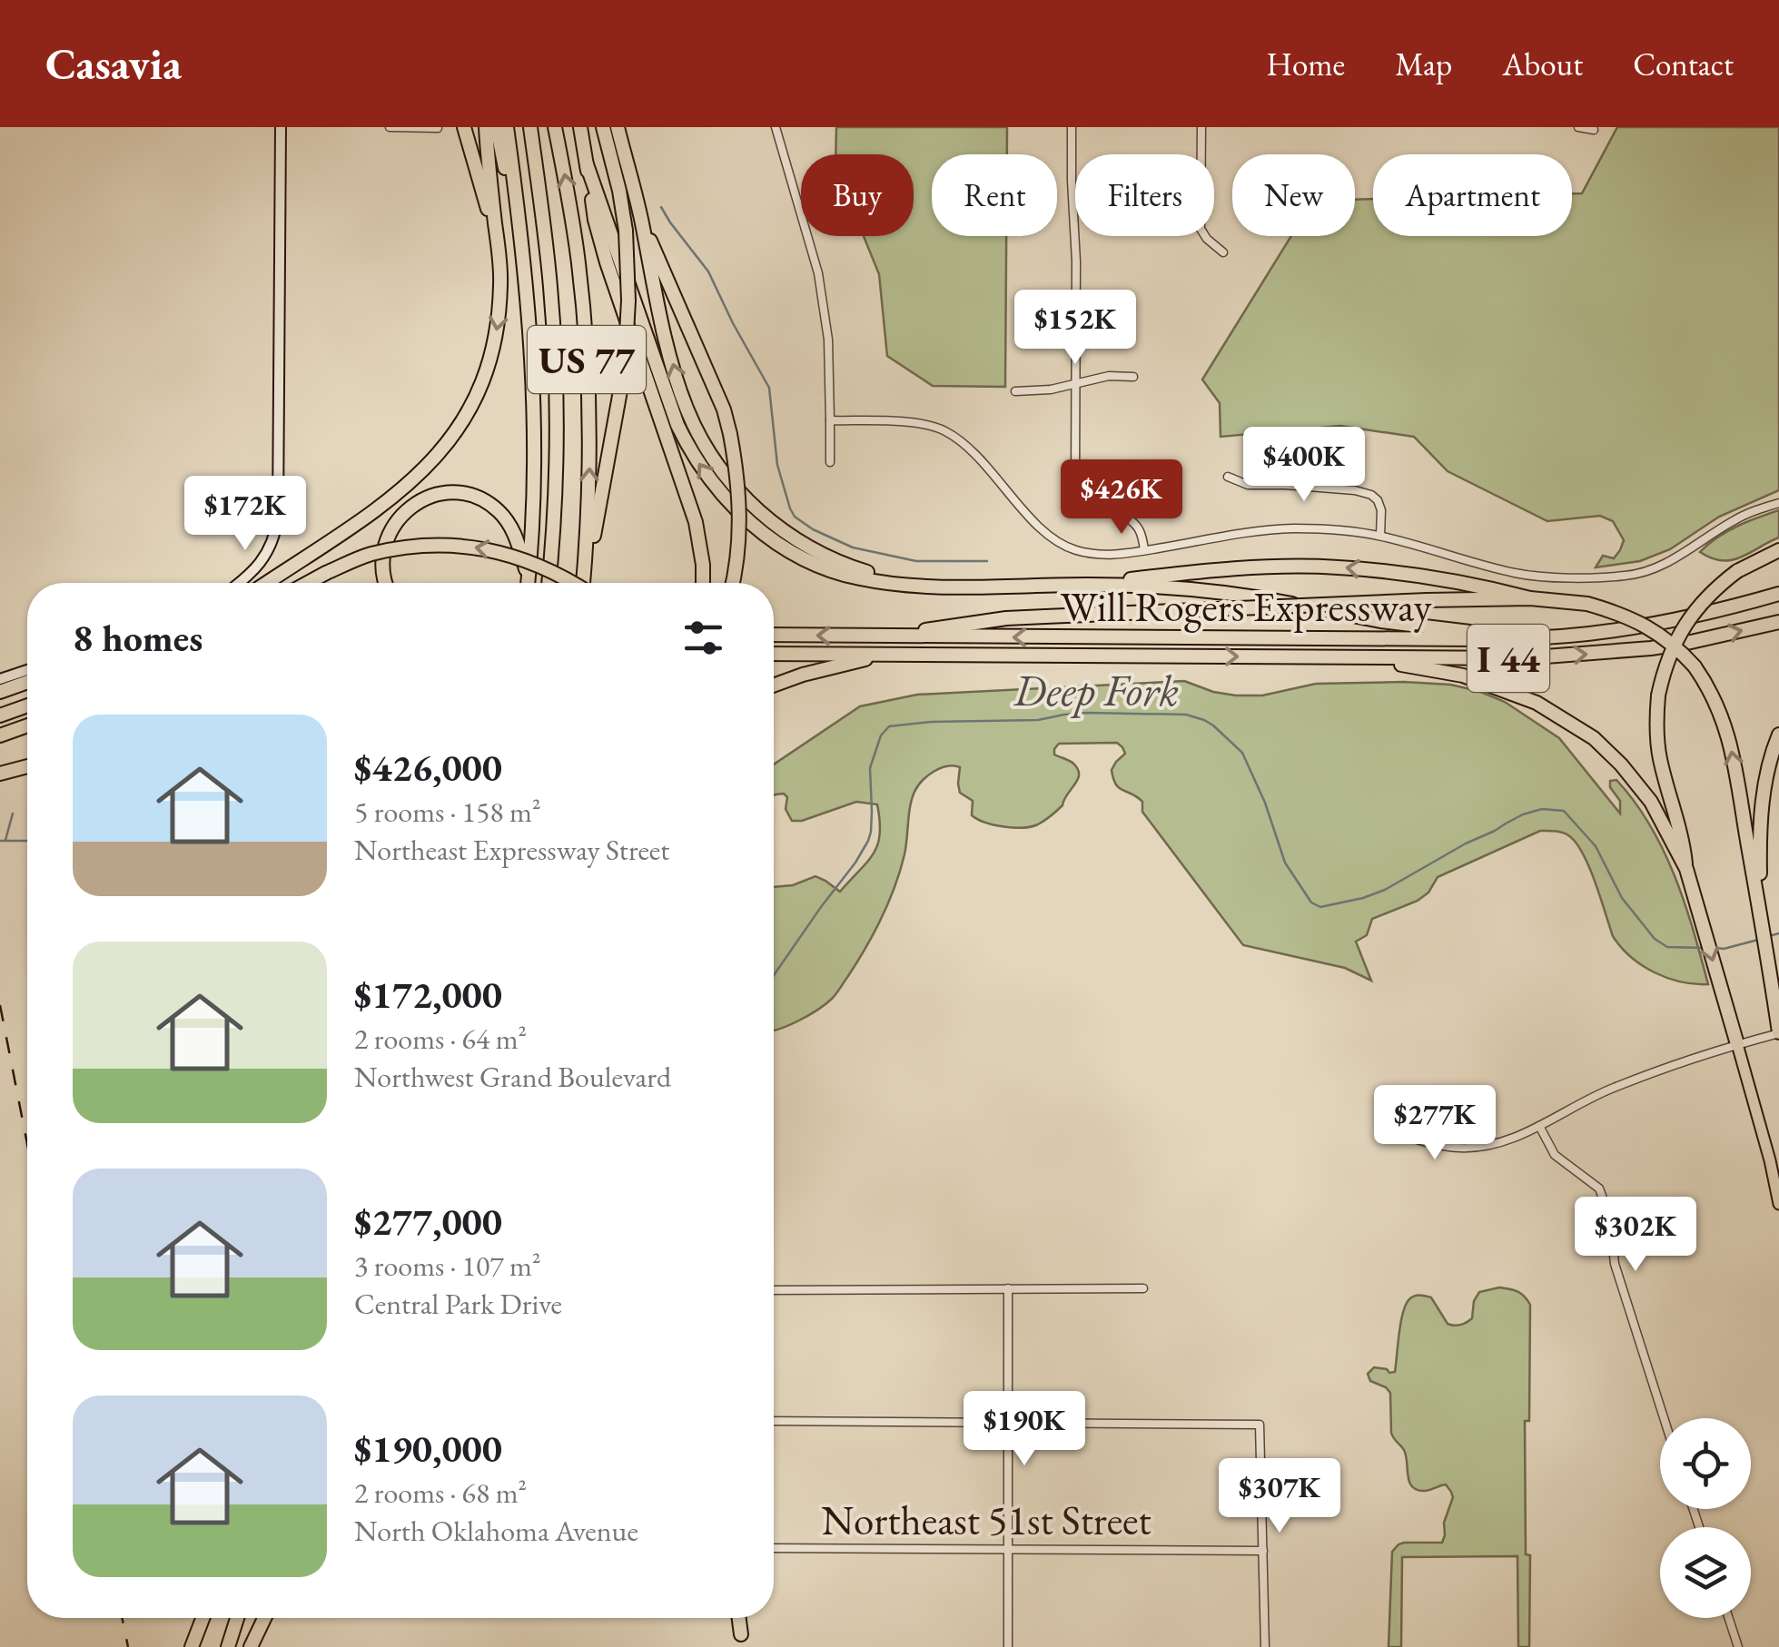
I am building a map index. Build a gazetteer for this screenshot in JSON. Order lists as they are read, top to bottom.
{
  "streets": {
    "highway": ["US 77", "Will Rogers Expressway", "I 44"],
    "street": ["Northeast 51st Street"]
  },
  "water": ["Deep Fork"],
  "page": {
    "header": "Casavia",
    "nav": [
      "Home",
      "Map",
      "About",
      "Contact"
    ],
    "chip": [
      "Buy",
      "Rent",
      "Filters",
      "New",
      "Apartment"
    ],
    "price": [
      "$152K",
      "$400K",
      "$426K",
      "$172K",
      "$277K",
      "$302K",
      "$190K",
      "$307K"
    ],
    "heading": "8 homes",
    "list": [
      {
        "name": "$426,000",
        "note": "5 rooms · 158 m² · Northeast Expressway Street"
      },
      {
        "name": "$172,000",
        "note": "2 rooms · 64 m² · Northwest Grand Boulevard"
      },
      {
        "name": "$277,000",
        "note": "3 rooms · 107 m² · Central Park Drive"
      },
      {
        "name": "$190,000",
        "note": "2 rooms · 68 m² · North Oklahoma Avenue"
      }
    ]
  }
}
